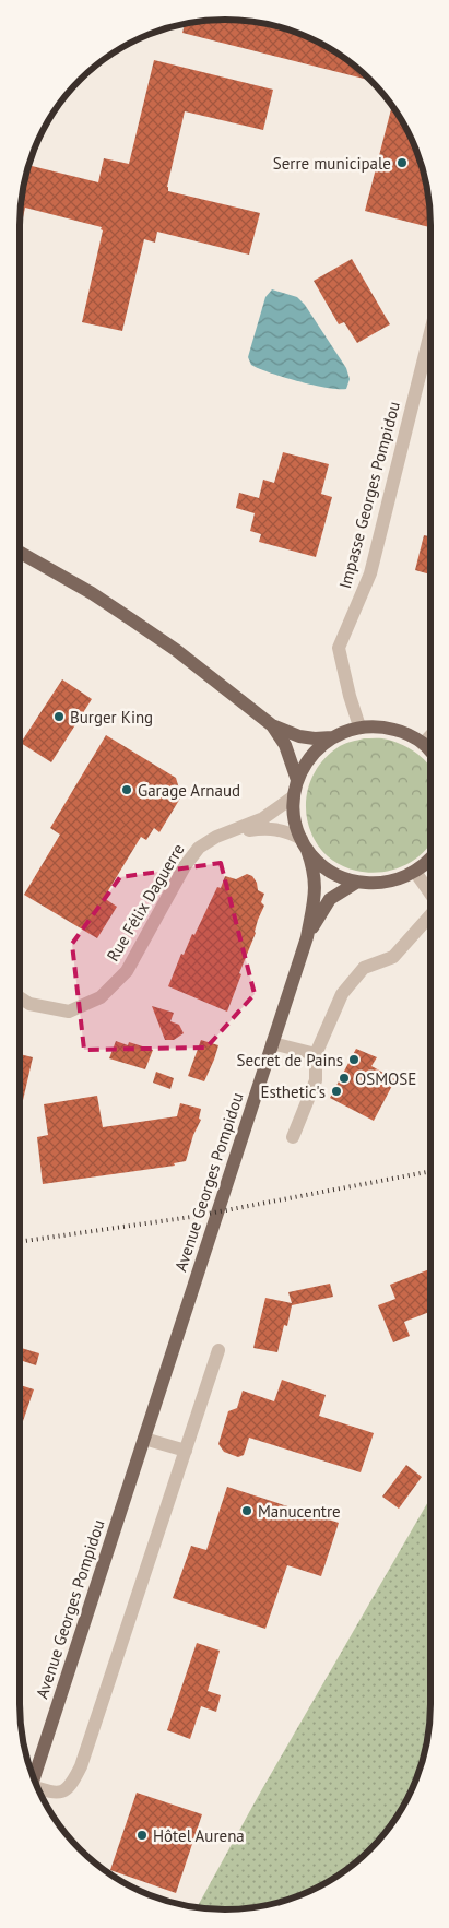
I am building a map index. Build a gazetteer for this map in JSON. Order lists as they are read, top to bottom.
{
  "streets": {
    "main road": ["Avenue Georges Pompidou"],
    "street": ["Impasse Georges Pompidou", "Rue Félix Daguerre"]
  },
  "crossings": [
    ["Rue Félix Daguerre", "Avenue Georges Pompidou"]
  ],
  "places": [
    "Serre municipale",
    "Burger King",
    "Garage Arnaud",
    "Secret de Pains",
    "OSMOSE",
    "Esthetic's",
    "Manucentre",
    "Hôtel Aurena"
  ]
}
